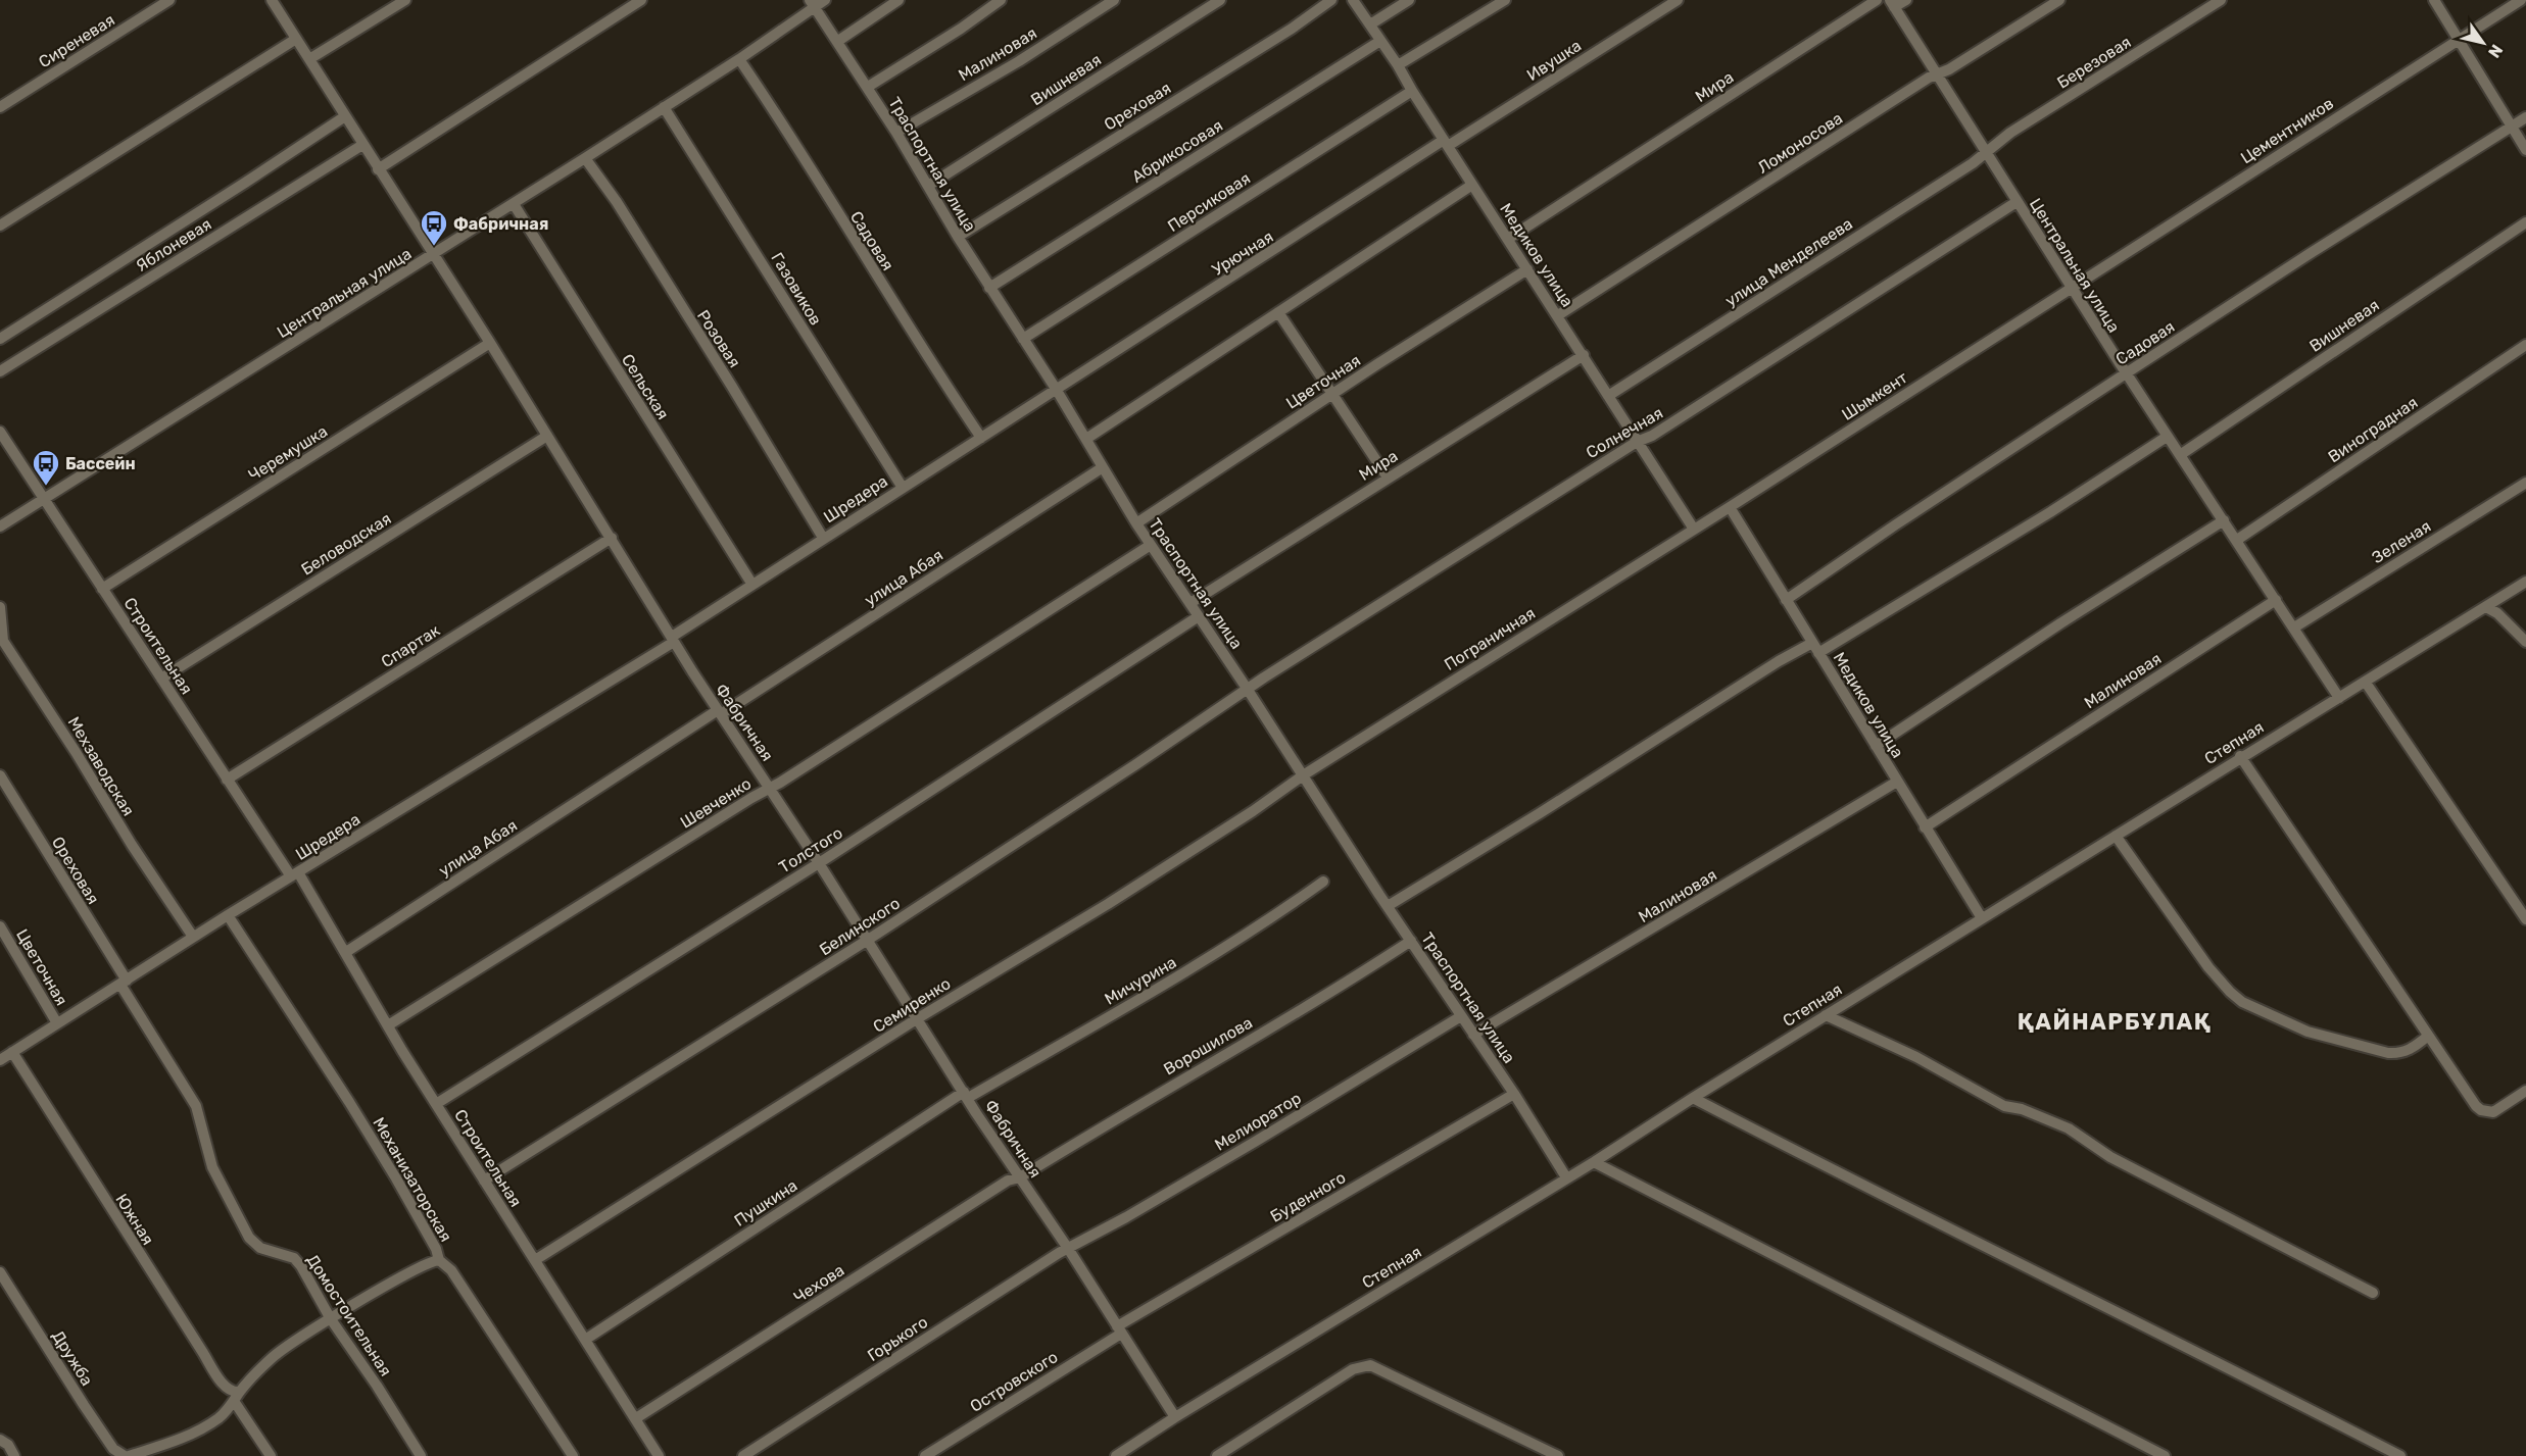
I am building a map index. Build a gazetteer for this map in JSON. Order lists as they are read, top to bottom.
{
  "streets": {
    "street": [
      "Сиреневая",
      "Малиновая",
      "Ивушка",
      "Березовая",
      "Вишневая",
      "Мира",
      "Ореховая",
      "Цементников",
      "Ломоносова",
      "Абрикосовая",
      "Траспортная улица",
      "Персиковая",
      "Садовая",
      "Яблоневая",
      "Урючная",
      "Медиков улица",
      "улица Менделеева",
      "Центральная улица",
      "Газовиков",
      "Розовая",
      "Цветочная",
      "Сельская",
      "Шымкент",
      "Виноградная",
      "Солнечная",
      "Черемушка",
      "Шредера",
      "Зеленая",
      "Беловодская",
      "улица Абая",
      "Пограничная",
      "Строительная",
      "Спартак",
      "Фабричная",
      "Степная",
      "Мехзаводская",
      "Шевченко",
      "Толстого",
      "Белинского",
      "Мичурина",
      "Семиренко",
      "Ворошилова",
      "Мелиоратор",
      "Механизаторская",
      "Буденного",
      "Пушкина",
      "Южная",
      "Чехова",
      "Домостоительная",
      "Горького",
      "Дружба",
      "Островского"
    ]
  },
  "crossings": [
    ["Малиновая", "Траспортная улица"],
    ["Малиновая", "Медиков улица"],
    ["Малиновая", "Центральная улица"],
    ["Ивушка", "Урючная"],
    ["Ивушка", "Медиков улица"],
    ["Березовая", "улица Менделеева"],
    ["Березовая", "Центральная улица"],
    ["Вишневая", "Траспортная улица"],
    ["Вишневая", "Центральная улица"],
    ["Мира", "Траспортная улица"],
    ["Мира", "Медиков улица"],
    ["Ореховая", "Траспортная улица"],
    ["Ореховая", "Шредера"],
    ["Ореховая", "Домостоительная"],
    ["Цементников", "Центральная улица"],
    ["Цементников", "Шымкент"],
    ["Ломоносова", "Медиков улица"],
    ["Ломоносова", "Центральная улица"],
    ["Абрикосовая", "Траспортная улица"],
    ["Абрикосовая", "Медиков улица"],
    ["Траспортная улица", "Персиковая"],
    ["Траспортная улица", "Урючная"],
    ["Траспортная улица", "Центральная улица"],
    ["Траспортная улица", "Цветочная"],
    ["Траспортная улица", "Солнечная"],
    ["Траспортная улица", "Шредера"],
    ["Траспортная улица", "улица Абая"],
    ["Траспортная улица", "Пограничная"],
    ["Траспортная улица", "Степная"],
    ["Траспортная улица", "Шевченко"],
    ["Траспортная улица", "Толстого"],
    ["Траспортная улица", "Белинского"],
    ["Траспортная улица", "Семиренко"],
    ["Траспортная улица", "Ворошилова"],
    ["Траспортная улица", "Мелиоратор"],
    ["Траспортная улица", "Буденного"],
    ["Персиковая", "Медиков улица"],
    ["Садовая", "Медиков улица"],
    ["Садовая", "Центральная улица"],
    ["Садовая", "Шредера"],
    ["Яблоневая", "Фабричная"],
    ["Урючная", "Медиков улица"],
    ["Урючная", "Шредера"],
    ["Медиков улица", "улица Менделеева"],
    ["Медиков улица", "Цветочная"],
    ["Медиков улица", "Шымкент"],
    ["Медиков улица", "Солнечная"],
    ["Медиков улица", "Пограничная"],
    ["Медиков улица", "Степная"],
    ["улица Менделеева", "Центральная улица"],
    ["Центральная улица", "Газовиков"],
    ["Центральная улица", "Розовая"],
    ["Центральная улица", "Сельская"],
    ["Центральная улица", "Шымкент"],
    ["Центральная улица", "Виноградная"],
    ["Центральная улица", "Солнечная"],
    ["Центральная улица", "Зеленая"],
    ["Центральная улица", "Строительная"],
    ["Центральная улица", "Фабричная"],
    ["Центральная улица", "Степная"],
    ["Газовиков", "Шредера"],
    ["Розовая", "Шредера"],
    ["Цветочная", "Шредера"],
    ["Сельская", "Шредера"],
    ["Шымкент", "Пограничная"],
    ["Солнечная", "Белинского"],
    ["Черемушка", "Строительная"],
    ["Черемушка", "Фабричная"],
    ["Шредера", "Строительная"],
    ["Шредера", "Фабричная"],
    ["Шредера", "Мехзаводская"],
    ["Шредера", "Механизаторская"],
    ["Шредера", "Южная"],
    ["Шредера", "Домостоительная"],
    ["Беловодская", "Строительная"],
    ["Беловодская", "Фабричная"],
    ["улица Абая", "Строительная"],
    ["улица Абая", "Фабричная"],
    ["Пограничная", "Семиренко"],
    ["Строительная", "Спартак"],
    ["Строительная", "Шевченко"],
    ["Строительная", "Толстого"],
    ["Строительная", "Белинского"],
    ["Строительная", "Семиренко"],
    ["Строительная", "Пушкина"],
    ["Строительная", "Чехова"],
    ["Спартак", "Фабричная"],
    ["Фабричная", "Степная"],
    ["Фабричная", "Шевченко"],
    ["Фабричная", "Толстого"],
    ["Фабричная", "Белинского"],
    ["Фабричная", "Мичурина"],
    ["Фабричная", "Семиренко"],
    ["Фабричная", "Ворошилова"],
    ["Фабричная", "Мелиоратор"],
    ["Фабричная", "Буденного"],
    ["Фабричная", "Пушкина"],
    ["Фабричная", "Чехова"],
    ["Фабричная", "Горького"],
    ["Фабричная", "Островского"],
    ["Мичурина", "Пушкина"],
    ["Ворошилова", "Чехова"],
    ["Мелиоратор", "Горького"],
    ["Буденного", "Островского"]
  ],
  "districts": ["ҚАЙНАРБҰЛАҚ"],
  "places": {
    "bus stop": ["Фабричная", "Бассейн"]
  },
  "north": "bottom right"
}
